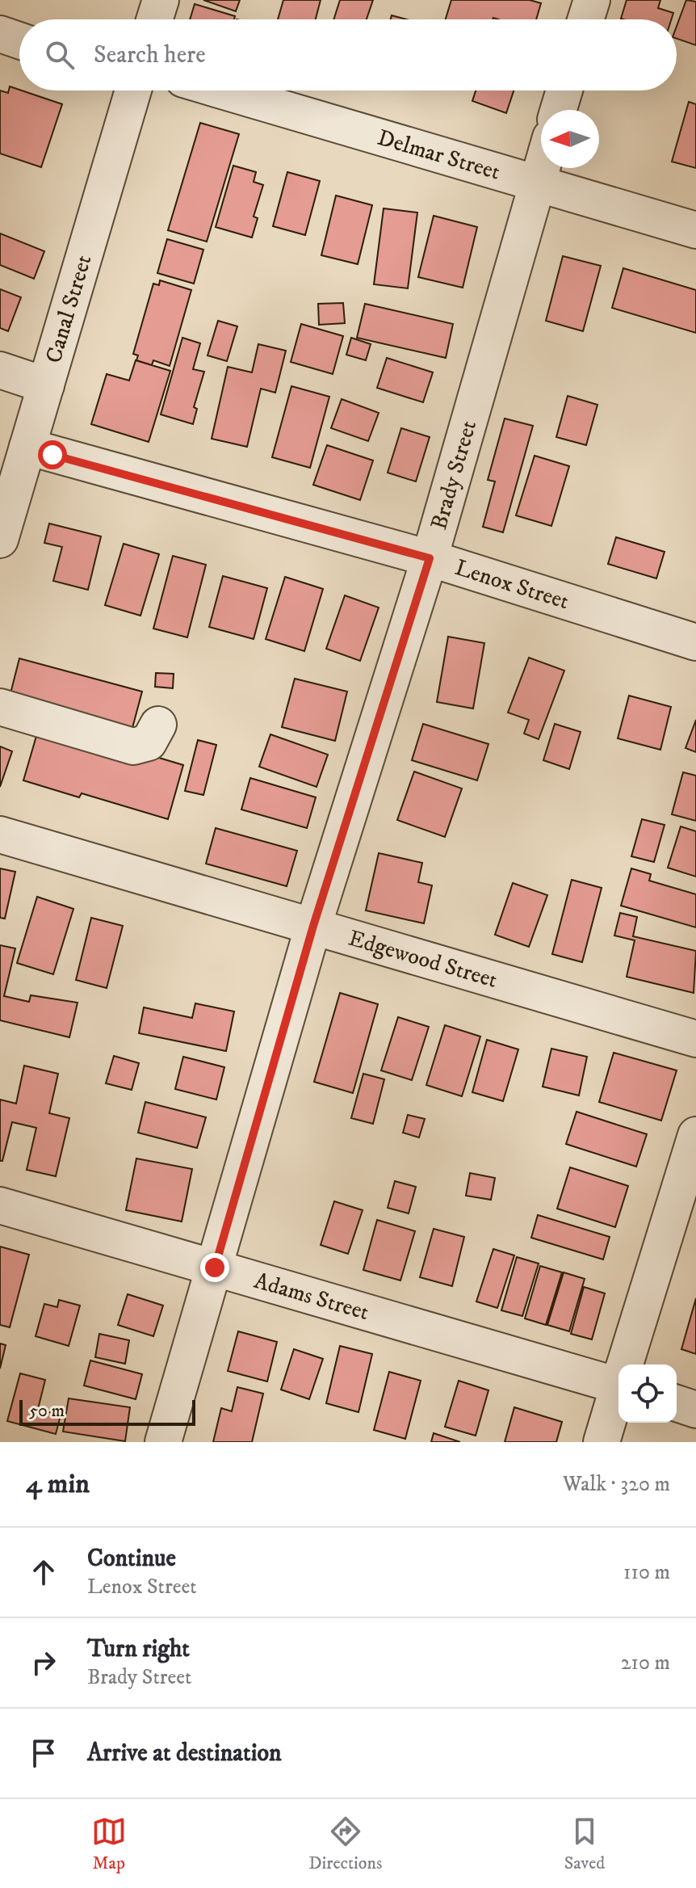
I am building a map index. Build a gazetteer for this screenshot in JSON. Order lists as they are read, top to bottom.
{
  "streets": {
    "street": [
      "Delmar Street",
      "Canal Street",
      "Brady Street",
      "Lenox Street",
      "Edgewood Street",
      "Adams Street"
    ]
  },
  "crossings": [
    ["Delmar Street", "Brady Street"],
    ["Canal Street", "Lenox Street"],
    ["Brady Street", "Lenox Street"],
    ["Brady Street", "Edgewood Street"],
    ["Brady Street", "Adams Street"]
  ],
  "scale_bar": "50 m",
  "north": "left",
  "page": {
    "search": "Search here",
    "scale": "50 m",
    "heading": ["4 min", "Walk · 320 m"],
    "list": [
      ["Continue", "Lenox Street", "110 m"],
      ["Turn right", "Brady Street", "210 m"],
      "Arrive at destination"
    ],
    "nav": ["Map", "Directions", "Saved"]
  }
}
